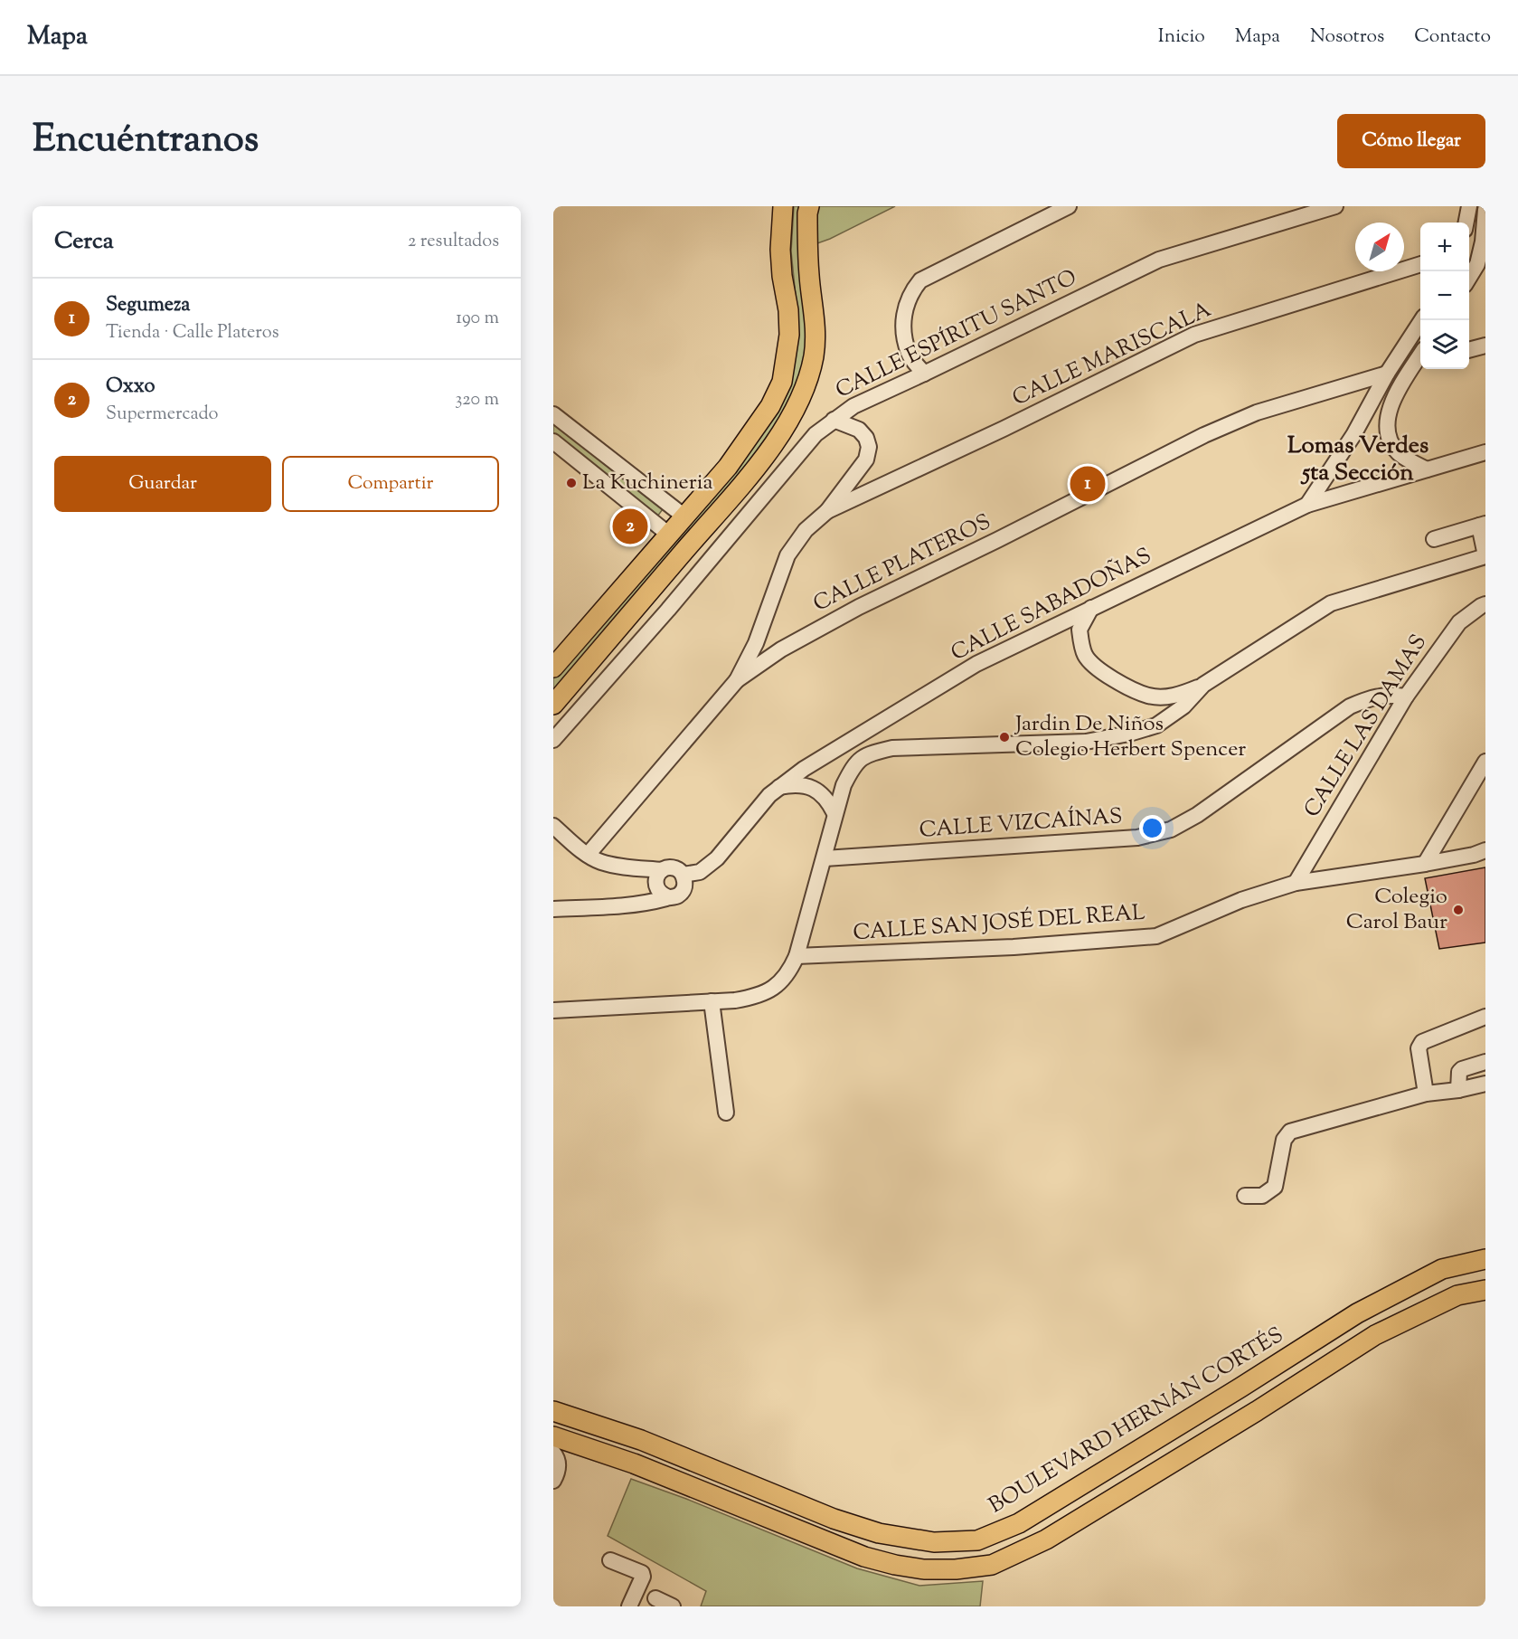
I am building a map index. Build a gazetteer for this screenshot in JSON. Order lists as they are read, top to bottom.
{
  "streets": {
    "main road": ["BOULEVARD HERNÁN CORTÉS"],
    "street": [
      "CALLE ESPÍRITU SANTO",
      "CALLE MARISCALA",
      "CALLE PLATEROS",
      "CALLE SABADOÑAS",
      "CALLE LAS DAMAS",
      "CALLE VIZCAÍNAS",
      "CALLE SAN JOSÉ DEL REAL"
    ]
  },
  "crossings": [
    ["CALLE LAS DAMAS", "CALLE VIZCAÍNAS"],
    ["CALLE LAS DAMAS", "CALLE SAN JOSÉ DEL REAL"]
  ],
  "districts": ["Lomas Verdes 5ta Sección"],
  "places": ["La Kuchineria", "Jardin De Niños Colegio Herbert Spencer", "Colegio Carol Baur"],
  "north": "top right",
  "page": {
    "header": "Mapa",
    "nav": [
      "Inicio",
      "Mapa",
      "Nosotros",
      "Contacto"
    ],
    "title": "Encuéntranos",
    "buttons": [
      "Cómo llegar",
      ["Guardar", "Compartir"]
    ],
    "heading": ["Cerca", "2 resultados"],
    "map_buttons": ["+", "−"],
    "list": [
      {
        "mark": "1",
        "name": "Segumeza",
        "note": "Tienda · Calle Plateros",
        "value": "190 m"
      },
      {
        "mark": "2",
        "name": "Oxxo",
        "note": "Supermercado",
        "value": "320 m"
      }
    ],
    "pins": ["1", "2"]
  }
}
